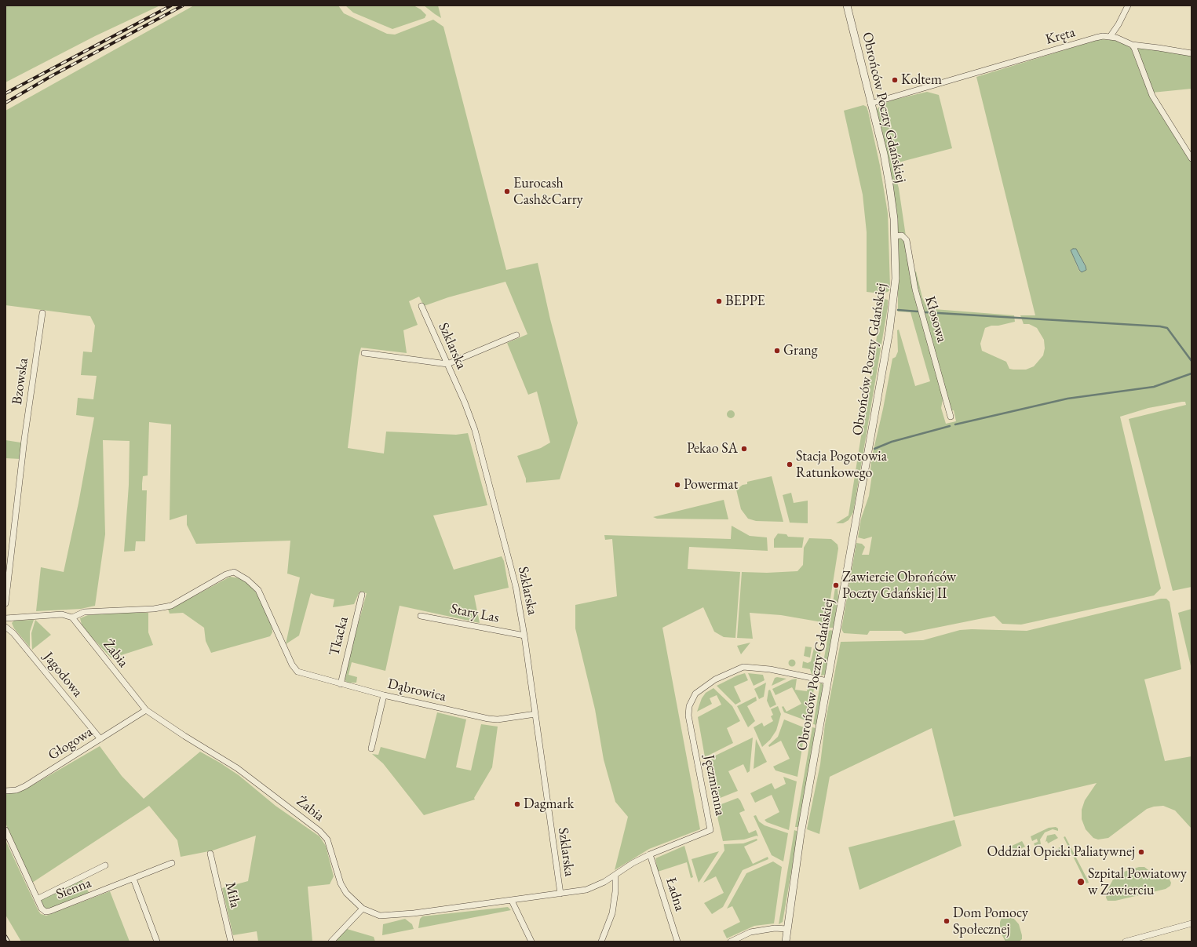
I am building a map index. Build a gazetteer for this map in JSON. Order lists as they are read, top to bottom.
{
  "streets": {
    "street": [
      "Kręta",
      "Obrońców Poczty Gdańskiej",
      "Kłosowa",
      "Szklarska",
      "Bzowska",
      "Stary Las",
      "Tkacka",
      "Żabia",
      "Jagodowa",
      "Dąbrowica",
      "Głogowa",
      "Jęczmienna",
      "Sienna",
      "Ładna",
      "Miła"
    ]
  },
  "crossings": [
    ["Kręta", "Obrońców Poczty Gdańskiej"],
    ["Obrońców Poczty Gdańskiej", "Kłosowa"],
    ["Obrońców Poczty Gdańskiej", "Jęczmienna"],
    ["Szklarska", "Stary Las"],
    ["Szklarska", "Dąbrowica"],
    ["Szklarska", "Jęczmienna"],
    ["Tkacka", "Dąbrowica"],
    ["Żabia", "Dąbrowica"],
    ["Żabia", "Głogowa"],
    ["Żabia", "Jęczmienna"],
    ["Jagodowa", "Głogowa"],
    ["Jęczmienna", "Ładna"]
  ],
  "places": [
    "Koltem",
    "Eurocash Cash&Carry",
    "BEPPE",
    "Grang",
    "Pekao SA",
    "Stacja Pogotowia Ratunkowego",
    "Powermat",
    "Zawiercie Obrońców Poczty Gdańskiej II",
    "Dagmark",
    "Oddział Opieki Paliatywnej",
    "Szpital Powiatowy w Zawierciu",
    "Dom Pomocy Społecznej"
  ]
}
